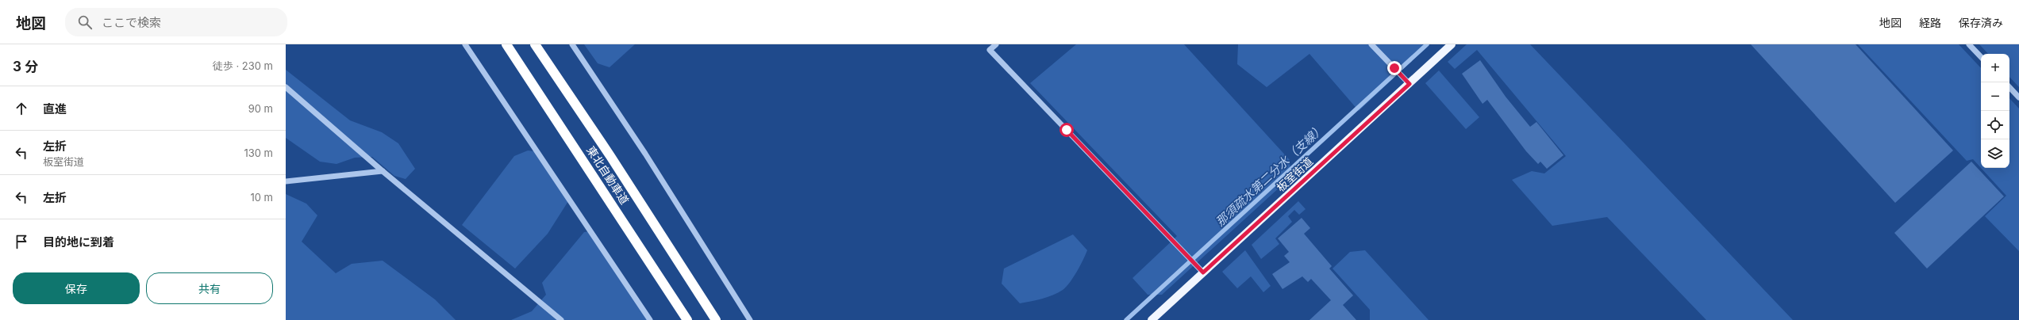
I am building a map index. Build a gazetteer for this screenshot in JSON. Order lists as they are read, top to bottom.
{
  "streets": {
    "highway": ["東北自動車道"],
    "main road": ["板室街道"]
  },
  "water": ["那須疏水第二分水（支線）"],
  "page": {
    "header": "地図",
    "search": "ここで検索",
    "nav": ["地図", "経路", "保存済み"],
    "heading": ["3 分", "徒歩 · 230 m"],
    "map_buttons": ["+", "−"],
    "list": [
      ["直進", "90 m"],
      ["左折", "板室街道", "130 m"],
      ["左折", "10 m"],
      "目的地に到着"
    ],
    "buttons": ["保存", "共有"]
  }
}
